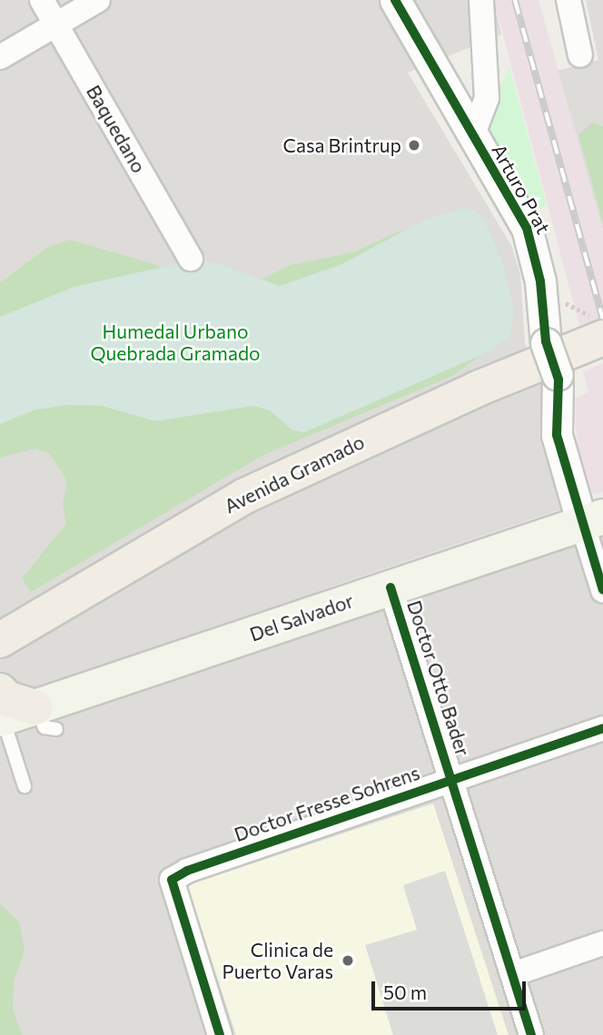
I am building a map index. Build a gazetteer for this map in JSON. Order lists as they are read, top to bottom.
{
  "streets": {
    "main road": ["Avenida Gramado", "Del Salvador"],
    "street": [
      "Baquedano",
      "Arturo Prat",
      "Doctor Otto Bader",
      "Doctor Fresse Sohrens"
    ]
  },
  "crossings": [
    ["Arturo Prat", "Del Salvador"],
    ["Del Salvador", "Doctor Otto Bader"],
    ["Doctor Otto Bader", "Doctor Fresse Sohrens"]
  ],
  "parks": ["Humedal Urbano Quebrada Gramado"],
  "places": ["Casa Brintrup", "Clinica de Puerto Varas"],
  "scale_bar": "50 m"
}
